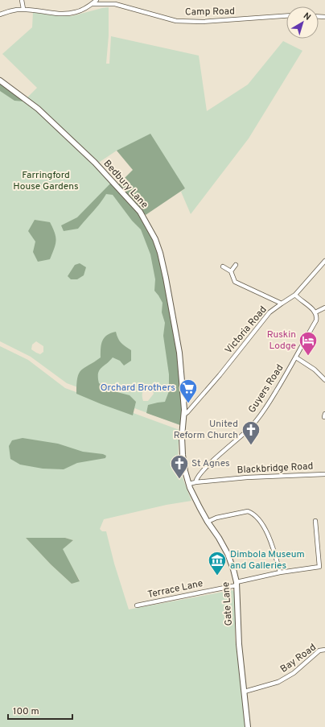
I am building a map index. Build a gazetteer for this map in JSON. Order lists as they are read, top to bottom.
{
  "streets": {
    "street": [
      "Camp Road",
      "Bedbury Lane",
      "Victoria Road",
      "Guyers Road",
      "Blackbridge Road",
      "Terrace Lane",
      "Gate Lane",
      "Bay Road"
    ]
  },
  "crossings": [
    ["Bedbury Lane", "Victoria Road"],
    ["Bedbury Lane", "Gate Lane"],
    ["Victoria Road", "Gate Lane"],
    ["Guyers Road", "Blackbridge Road"],
    ["Blackbridge Road", "Gate Lane"],
    ["Terrace Lane", "Gate Lane"],
    ["Gate Lane", "Bay Road"]
  ],
  "parks": ["Farringford House Gardens"],
  "places": {
    "hotel": ["Ruskin Lodge"],
    "supermarket": ["Orchard Brothers"],
    "church": ["United Reform Church", "St Agnes"],
    "museum": ["Dimbola Museum and Galleries"]
  },
  "scale_bar": "100 m",
  "north": "top right"
}
